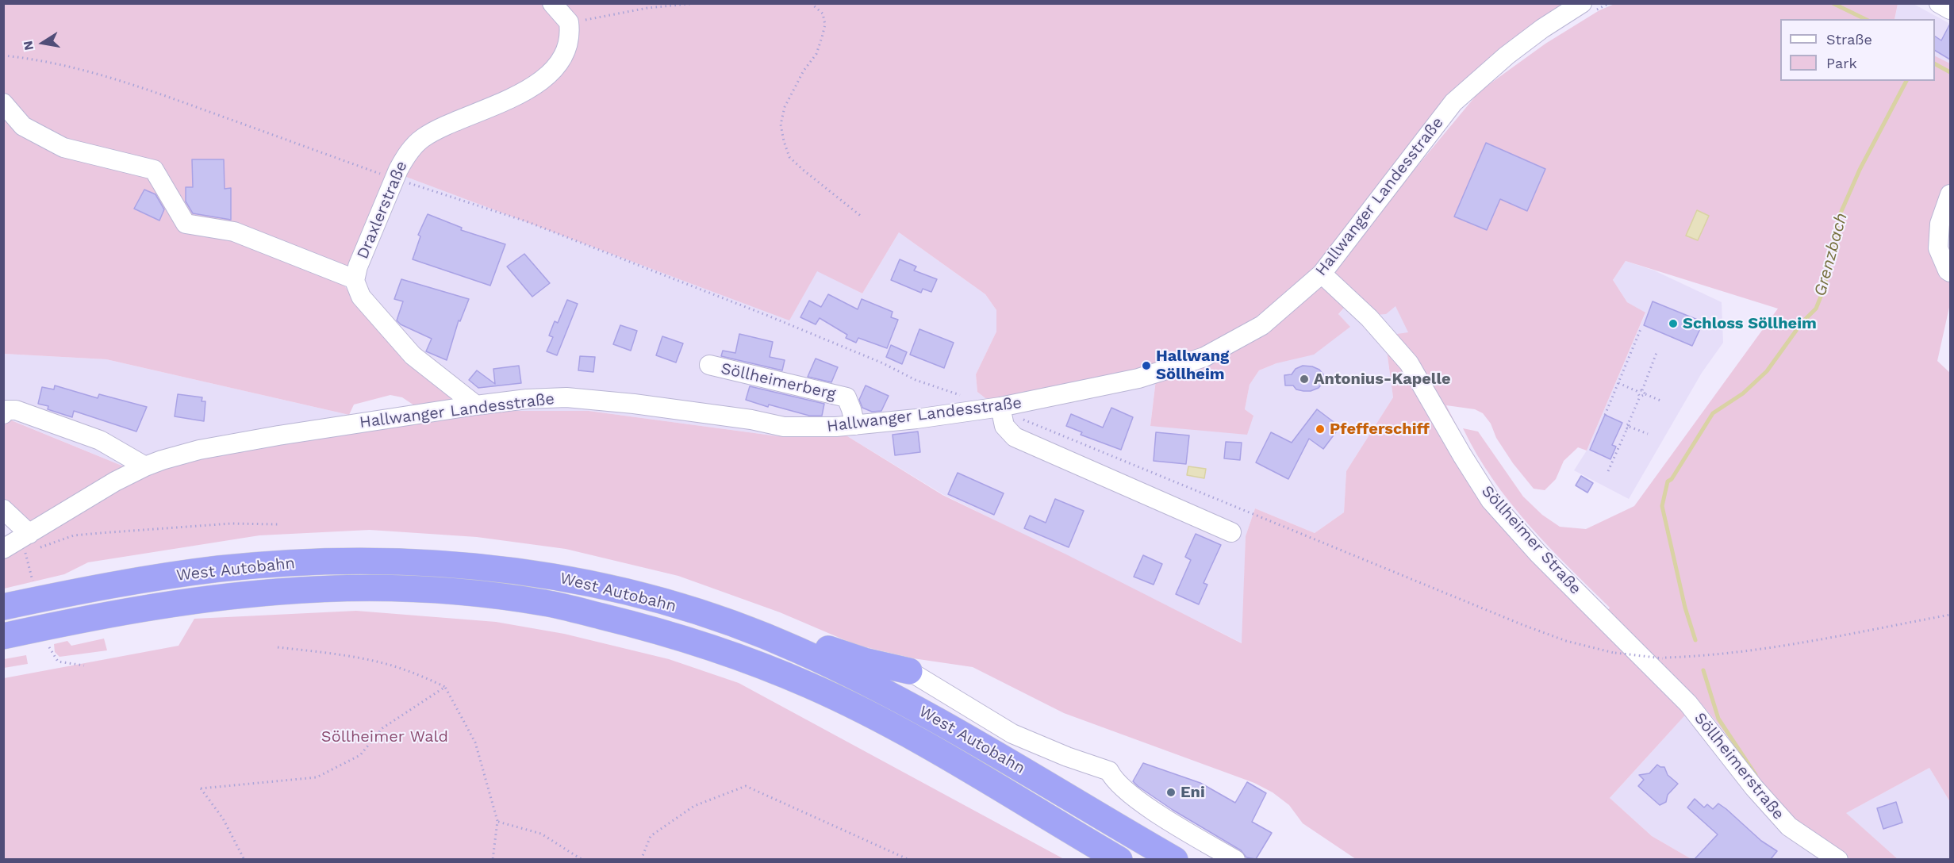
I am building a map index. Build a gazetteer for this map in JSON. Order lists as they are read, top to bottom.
{
  "streets": {
    "highway": ["West Autobahn"],
    "street": [
      "Hallwanger Landesstraße",
      "Draxlerstraße",
      "Söllheimerberg",
      "Söllheimer Straße",
      "Söllheimerstraße"
    ]
  },
  "crossings": [
    ["Hallwanger Landesstraße", "Draxlerstraße"],
    ["Hallwanger Landesstraße", "Söllheimerberg"],
    ["Hallwanger Landesstraße", "Söllheimer Straße"],
    ["Söllheimer Straße", "Söllheimerstraße"]
  ],
  "water": ["Grenzbach"],
  "parks": ["Söllheimer Wald"],
  "places": [
    "Schloss Söllheim",
    "Hallwang Söllheim",
    "Antonius-Kapelle",
    "Pfefferschiff",
    "Eni"
  ],
  "legend": ["Straße", "Park"],
  "north": "left"
}
